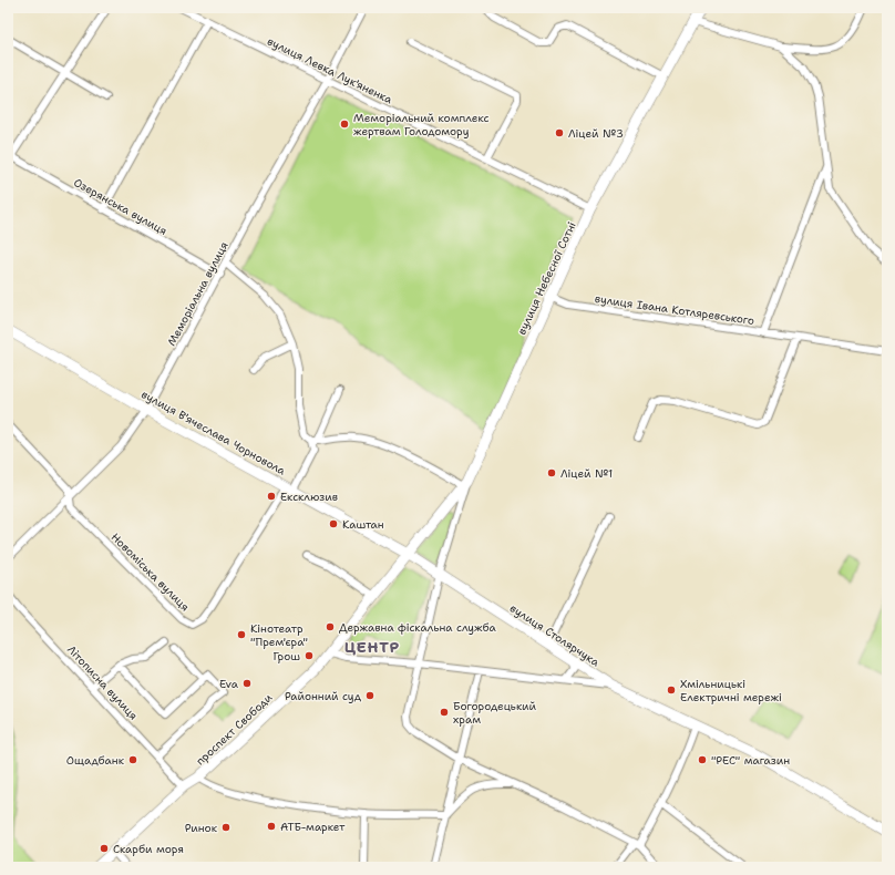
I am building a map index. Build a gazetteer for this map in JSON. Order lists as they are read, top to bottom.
{
  "streets": {
    "street": [
      "вулиця Левка Лук'яненка",
      "Озерянська вулиця",
      "вулиця Небесної Сотні",
      "Меморіальна вулиця",
      "вулиця Івана Котляревського",
      "вулиця В'ячеслава Чорновола",
      "Новоміська вулиця",
      "вулиця Столярчука",
      "Літописна вулиця",
      "проспект Свободи"
    ]
  },
  "crossings": [
    ["вулиця Левка Лук'яненка", "вулиця Небесної Сотні"],
    ["вулиця Левка Лук'яненка", "Меморіальна вулиця"],
    ["Озерянська вулиця", "Меморіальна вулиця"],
    ["вулиця Небесної Сотні", "вулиця Івана Котляревського"],
    ["вулиця Небесної Сотні", "вулиця В'ячеслава Чорновола"],
    ["вулиця Небесної Сотні", "вулиця Столярчука"],
    ["вулиця Небесної Сотні", "проспект Свободи"],
    ["Меморіальна вулиця", "вулиця В'ячеслава Чорновола"],
    ["Меморіальна вулиця", "Новоміська вулиця"],
    ["вулиця В'ячеслава Чорновола", "Новоміська вулиця"],
    ["вулиця В'ячеслава Чорновола", "вулиця Столярчука"],
    ["вулиця В'ячеслава Чорновола", "проспект Свободи"],
    ["вулиця Столярчука", "проспект Свободи"],
    ["Літописна вулиця", "проспект Свободи"]
  ],
  "districts": ["ЦЕНТР"],
  "places": [
    "Меморіальний комплекс жертвам Голодомору",
    "Ліцей №3",
    "Ліцей №1",
    "Ексклюзив",
    "Каштан",
    "Державна фіскальна служба",
    "Кінотеатр \"Прем'єра\"",
    "Грош",
    "Eva",
    "Хмільницькі Електричні мережі",
    "Районний суд",
    "Богородецький храм",
    "Ощадбанк",
    "\"РЕС\" магазин",
    "АТБ-маркет",
    "Ринок",
    "Скарби моря"
  ]
}
